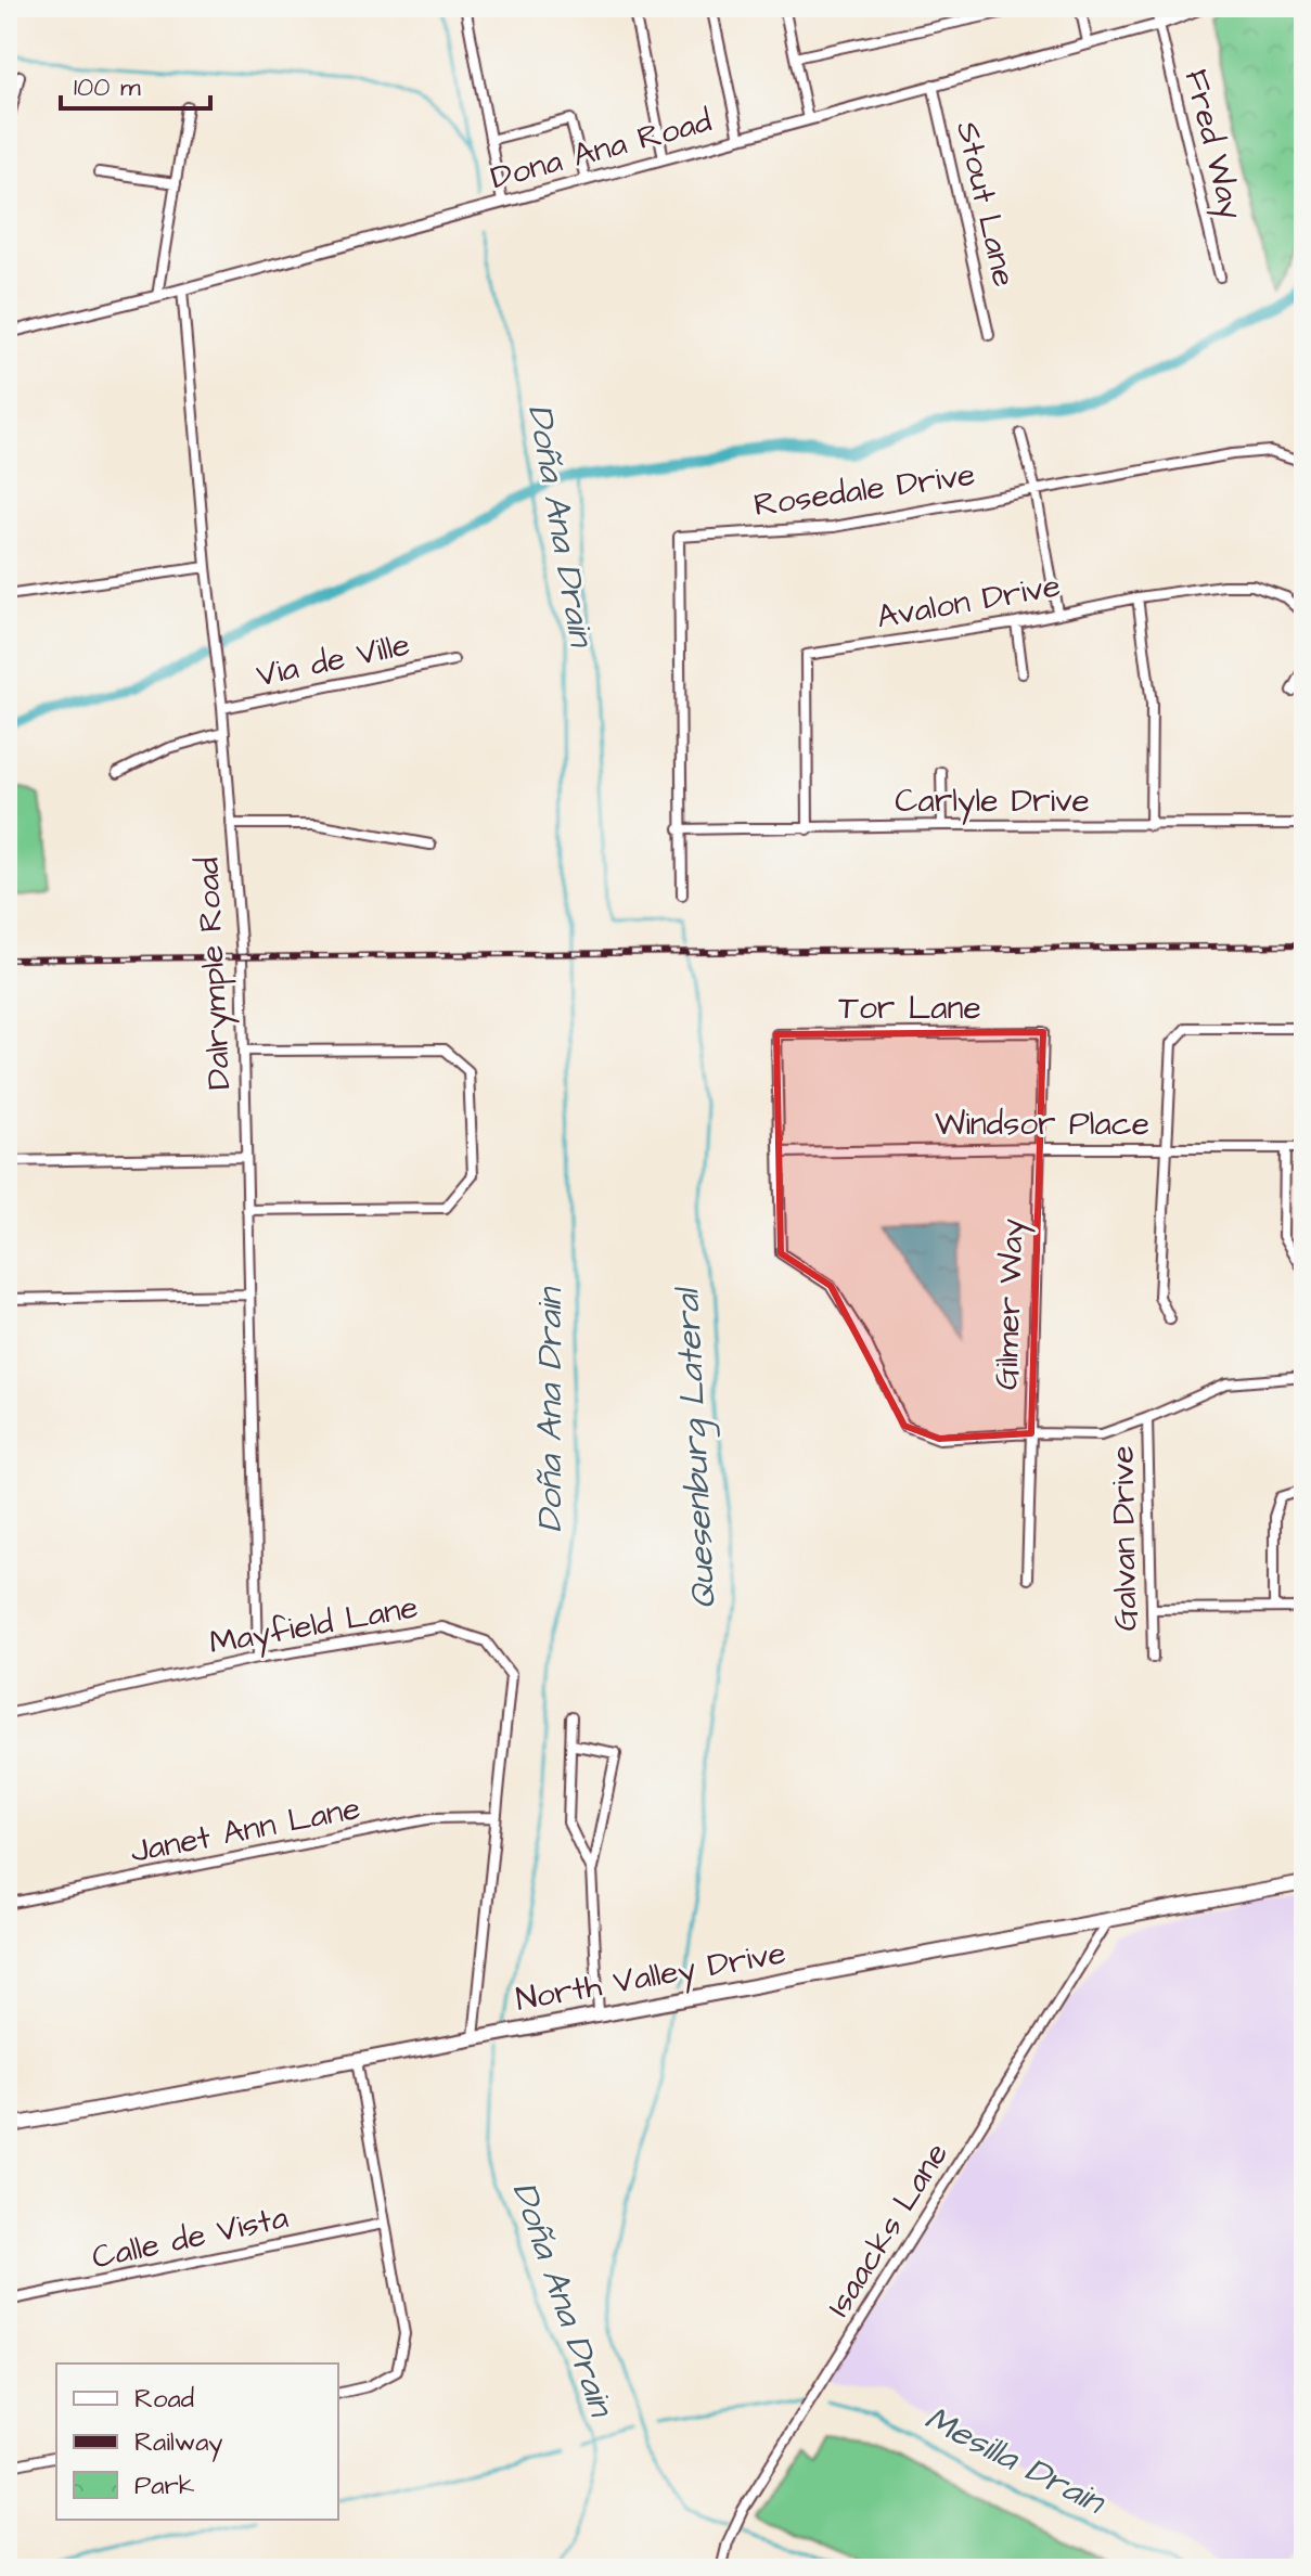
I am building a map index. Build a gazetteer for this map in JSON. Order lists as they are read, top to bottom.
{
  "streets": {
    "main road": ["North Valley Drive"],
    "street": [
      "Fred Way",
      "Dona Ana Road",
      "Stout Lane",
      "Rosedale Drive",
      "Avalon Drive",
      "Via de Ville",
      "Carlyle Drive",
      "Dalrymple Road",
      "Tor Lane",
      "Windsor Place",
      "Gilmer Way",
      "Galvan Drive",
      "Mayfield Lane",
      "Janet Ann Lane",
      "Isaacks Lane",
      "Calle de Vista"
    ]
  },
  "crossings": [
    ["Fred Way", "Dona Ana Road"],
    ["Dona Ana Road", "Stout Lane"],
    ["Dona Ana Road", "Dalrymple Road"],
    ["Rosedale Drive", "Carlyle Drive"],
    ["Avalon Drive", "Carlyle Drive"],
    ["Via de Ville", "Dalrymple Road"],
    ["Dalrymple Road", "Mayfield Lane"],
    ["Tor Lane", "Windsor Place"],
    ["Tor Lane", "Gilmer Way"],
    ["Windsor Place", "Gilmer Way"],
    ["Mayfield Lane", "Janet Ann Lane"],
    ["Mayfield Lane", "North Valley Drive"],
    ["North Valley Drive", "Isaacks Lane"]
  ],
  "water": ["Doña Ana Drain", "Quesenburg Lateral", "Mesilla Drain"],
  "legend": ["Road", "Railway", "Park"],
  "scale_bar": "100 m"
}
